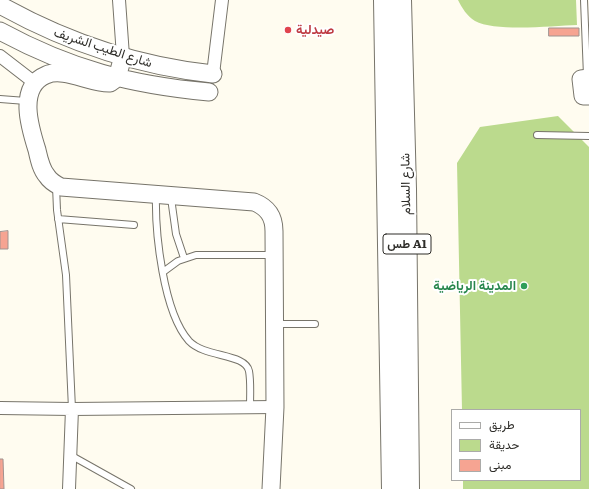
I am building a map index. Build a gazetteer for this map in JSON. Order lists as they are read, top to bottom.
{
  "streets": {
    "highway": ["شارع السلام", "طس A1"],
    "main road": ["شارع الطيب الشريف"]
  },
  "places": ["صيدلية", "المدينة الرياضية"],
  "legend": ["طريق", "حديقة", "مبنى"]
}
